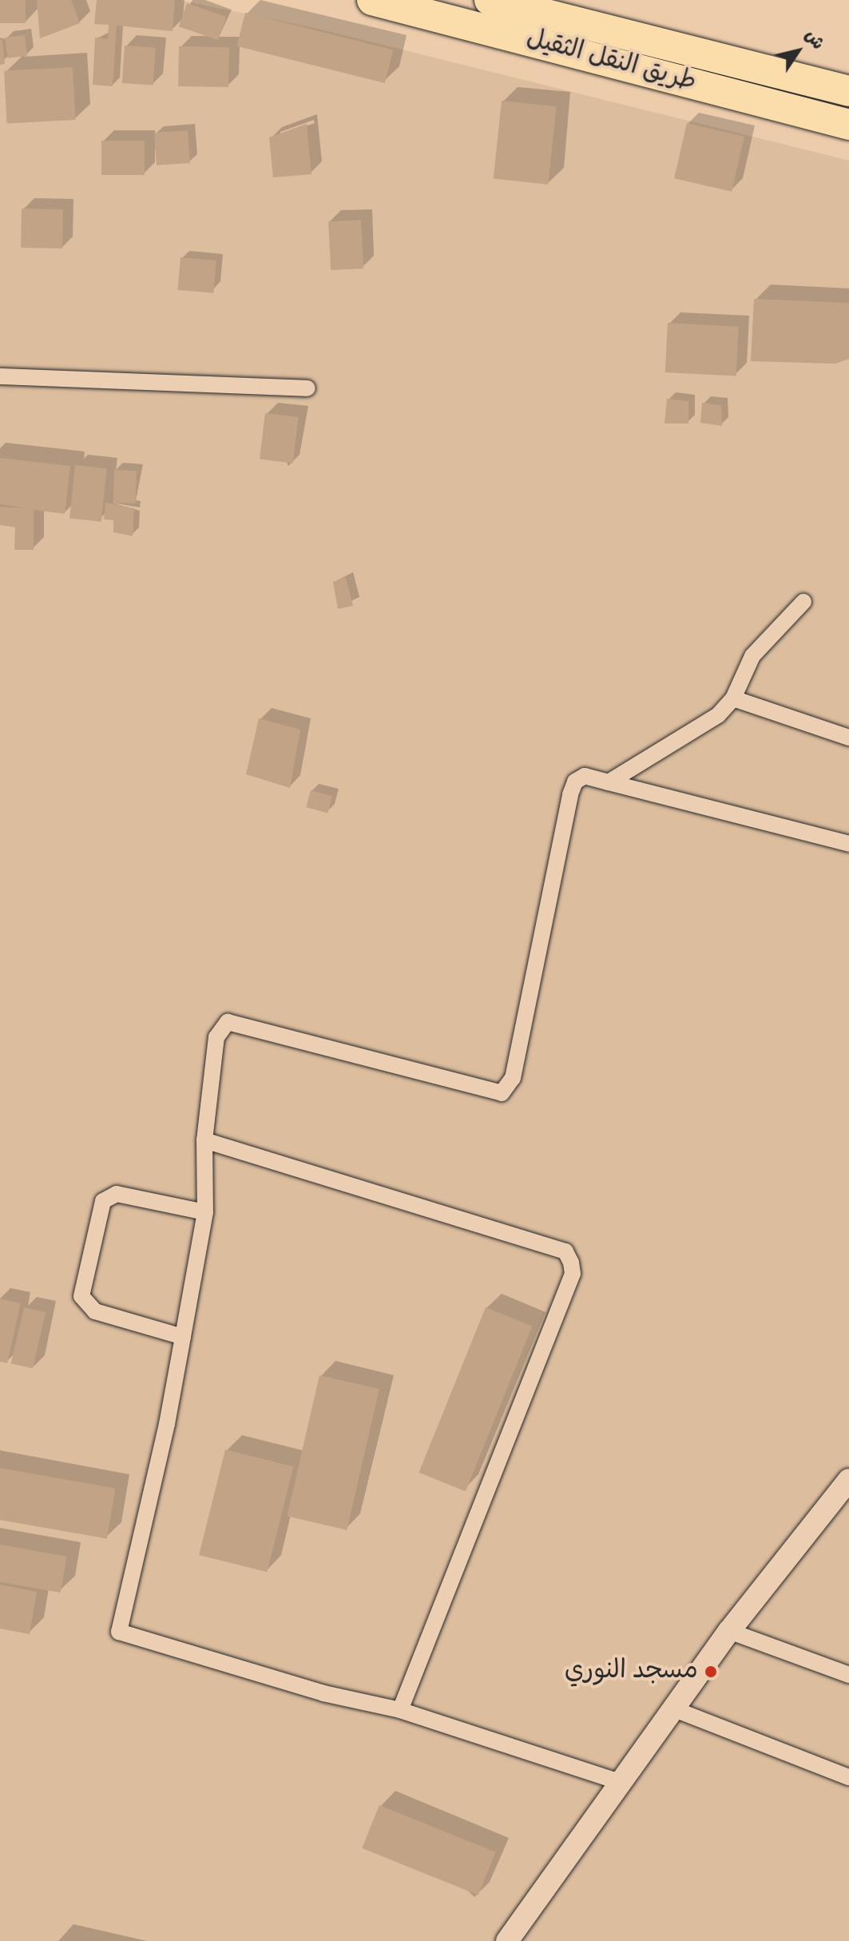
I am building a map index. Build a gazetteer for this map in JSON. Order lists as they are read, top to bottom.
{
  "streets": {
    "highway": ["طريق النقل الثقيل"]
  },
  "places": ["مسجد النوري"],
  "north": "top right"
}
